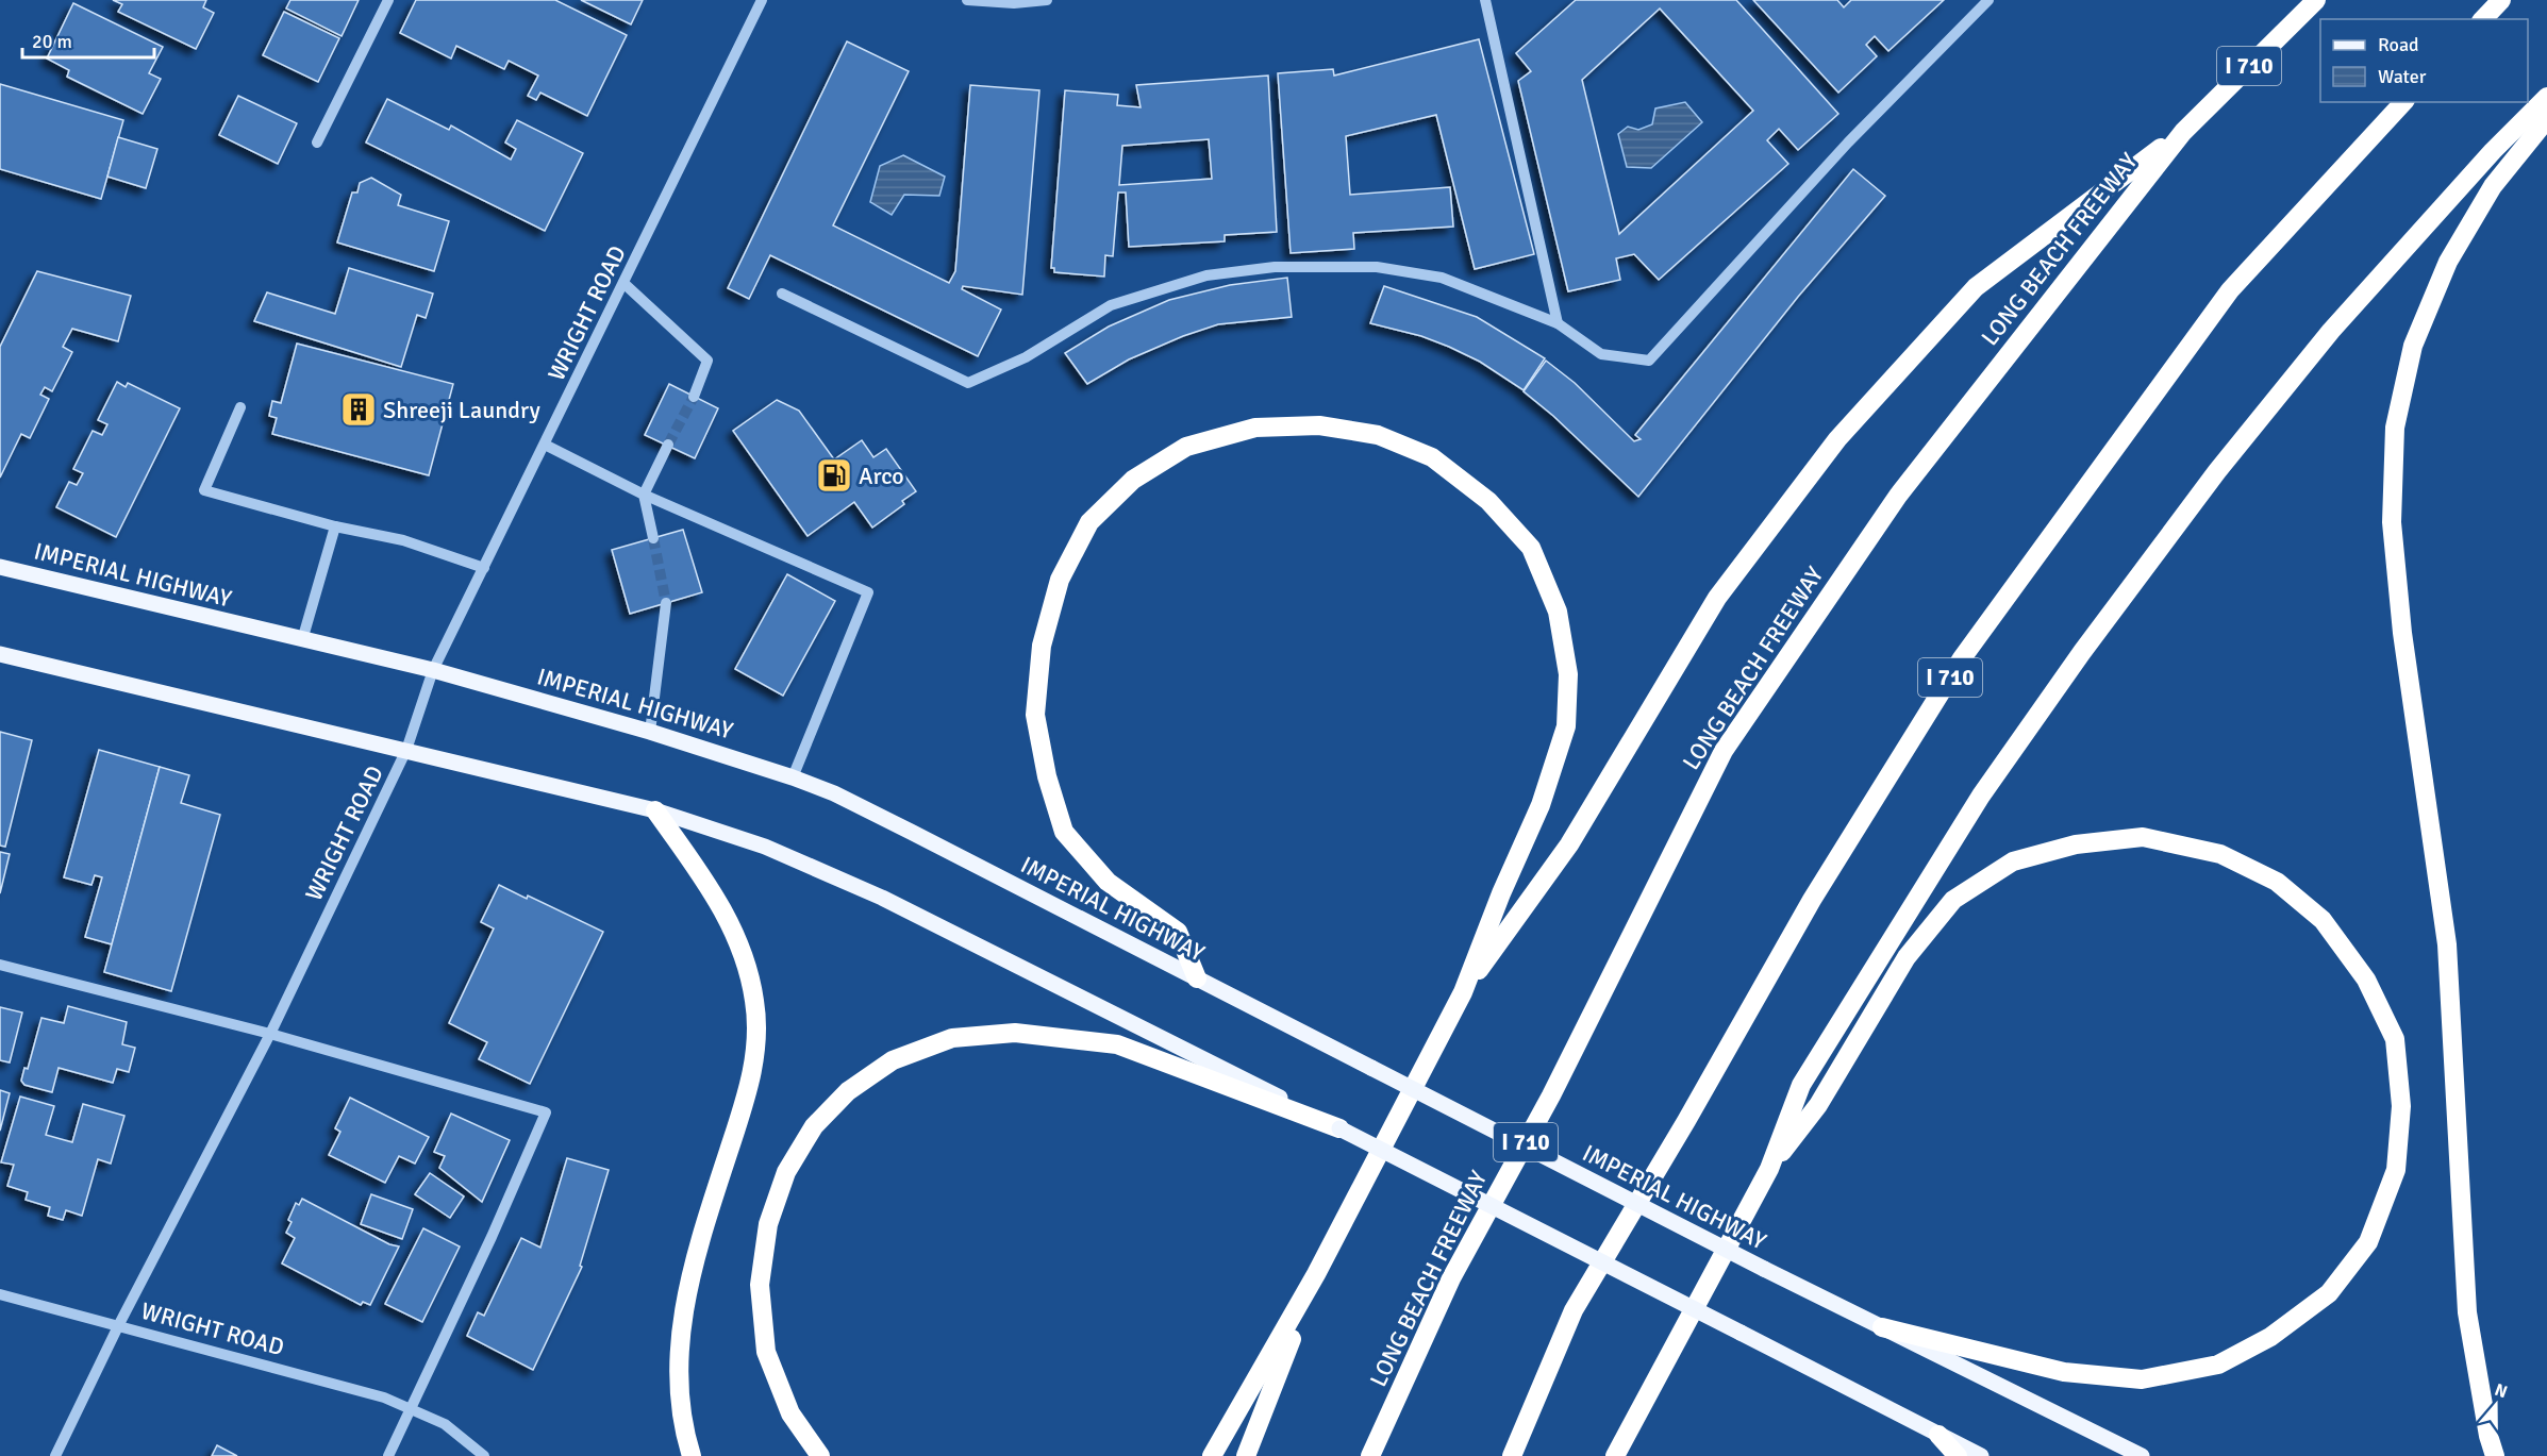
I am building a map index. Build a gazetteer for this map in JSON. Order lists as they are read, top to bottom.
{
  "streets": {
    "highway": ["I 710", "LONG BEACH FREEWAY"],
    "main road": ["IMPERIAL HIGHWAY"],
    "street": ["WRIGHT ROAD"]
  },
  "crossings": [
    ["WRIGHT ROAD", "IMPERIAL HIGHWAY"]
  ],
  "places": {
    "building": ["Shreeji Laundry"],
    "fuel station": ["Arco"]
  },
  "legend": ["Road", "Water"],
  "scale_bar": "20 m",
  "north": "top"
}
